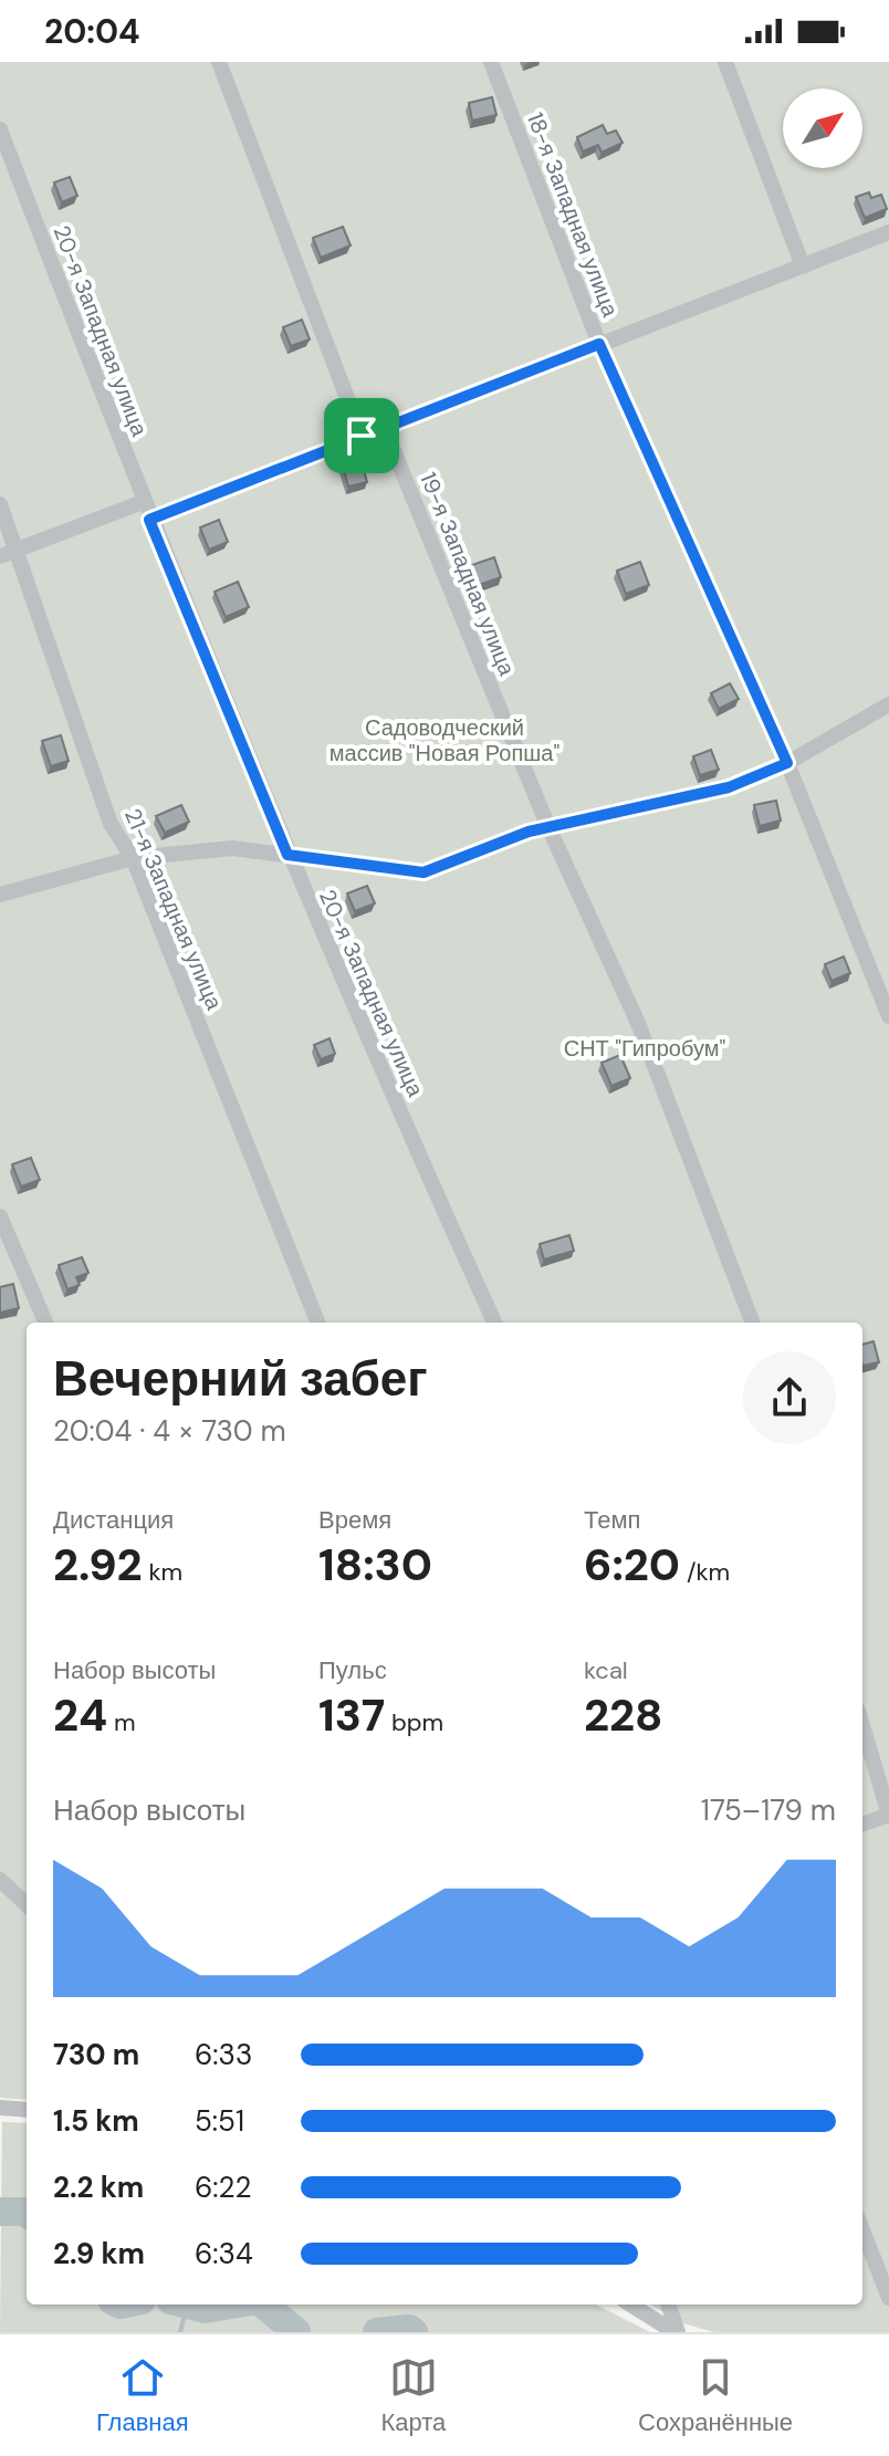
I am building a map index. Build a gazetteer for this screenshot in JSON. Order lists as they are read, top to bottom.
{
  "streets": {
    "street": [
      "18-я Западная улица",
      "20-я Западная улица",
      "19-я Западная улица",
      "21-я Западная улица"
    ]
  },
  "parks": ["Садоводческий массив \"Новая Ропша\"", "СНТ \"Гипробум\""],
  "north": "top right",
  "page": {
    "status": "20:04",
    "heading": ["Вечерний забег", "20:04 · 4 × 730 m"],
    "stats": [
      ["Дистанция", "2.92 km"],
      ["Время", "18:30"],
      ["Темп", "6:20 /km"],
      ["Набор высоты", "24 m"],
      ["Пульс", "137 bpm"],
      ["kcal", "228"]
    ],
    "chart": ["Набор высоты", "175–179 m"],
    "list": [
      {
        "name": "730 m",
        "note": "6:33"
      },
      {
        "name": "1.5 km",
        "note": "5:51"
      },
      {
        "name": "2.2 km",
        "note": "6:22"
      },
      {
        "name": "2.9 km",
        "note": "6:34"
      }
    ],
    "tabs": ["Главная", "Карта", "Сохранённые"]
  }
}
